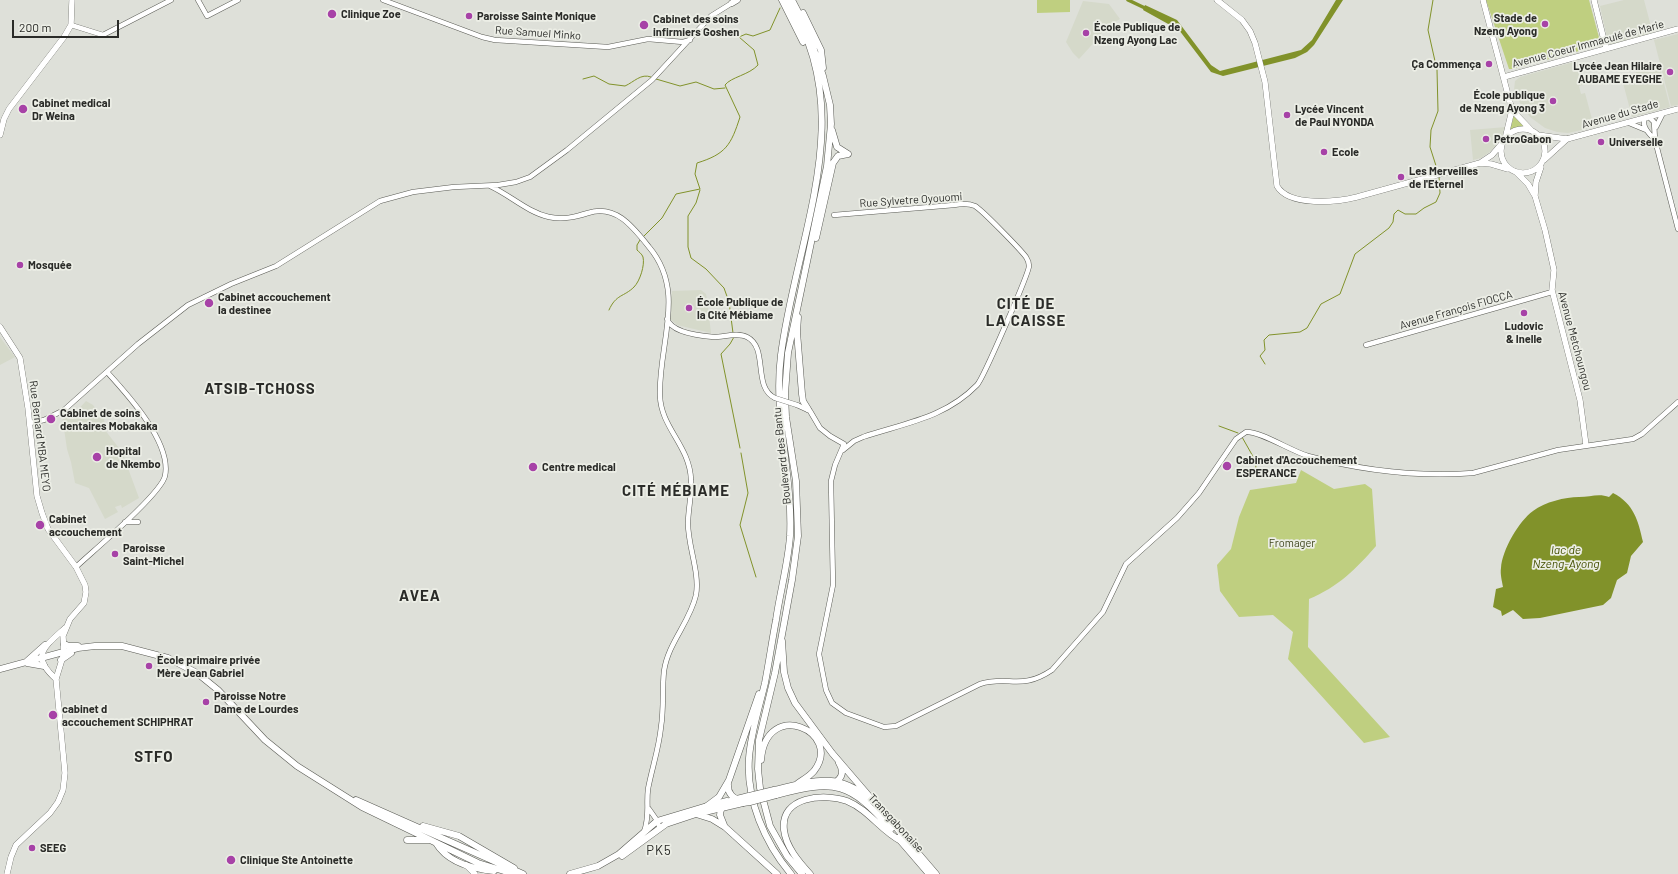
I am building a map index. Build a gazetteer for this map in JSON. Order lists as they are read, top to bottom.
{
  "streets": {
    "main road": [
      "Avenue Coeur Immaculé de Marie",
      "Avenue du Stade",
      "Avenue Metchoungou",
      "Rue Bernard MBA MEYO",
      "Boulevard des Bantu",
      "Transgabonaise"
    ],
    "street": ["Rue Samuel Minko", "Rue Sylvetre Oyouomi", "Avenue François FIOCCA"]
  },
  "crossings": [
    ["Avenue François FIOCCA", "Avenue Metchoungou"]
  ],
  "districts": [
    "CITÉ DE LA CAISSE",
    "ATSIB-TCHOSS",
    "CITÉ MÉBIAME",
    "AVEA",
    "STFO",
    "PK5"
  ],
  "water": ["lac de Nzeng-Ayong"],
  "parks": ["Fromager"],
  "places": [
    "Clinique Zoe",
    "Paroisse Sainte Monique",
    "Stade de Nzeng Ayong",
    "Cabinet des soins infirmiers Goshen",
    "École Publique de Nzeng Ayong Lac",
    "Ça Commença",
    "Lycée Jean Hilaire AUBAME EYEGHE",
    "École publique de Nzeng Ayong 3",
    "Cabinet medical Dr Weina",
    "Lycée Vincent de Paul NYONDA",
    "PetroGabon",
    "Universelle",
    "Ecole",
    "Les Merveilles de l'Eternel",
    "Mosquée",
    "Cabinet accouchement la destinee",
    "École Publique de la Cité Mébiame",
    "Ludovic & Inelle",
    "Cabinet de soins dentaires Mobakaka",
    "Hopital de Nkembo",
    "Cabinet d'Accouchement ESPERANCE",
    "Centre medical",
    "Cabinet accouchement",
    "Paroisse Saint-Michel",
    "École primaire privée Mère Jean Gabriel",
    "Paroisse Notre Dame de Lourdes",
    "cabinet d accouchement SCHIPHRAT",
    "SEEG",
    "Clinique Ste Antoinette"
  ],
  "scale_bar": "200 m"
}
